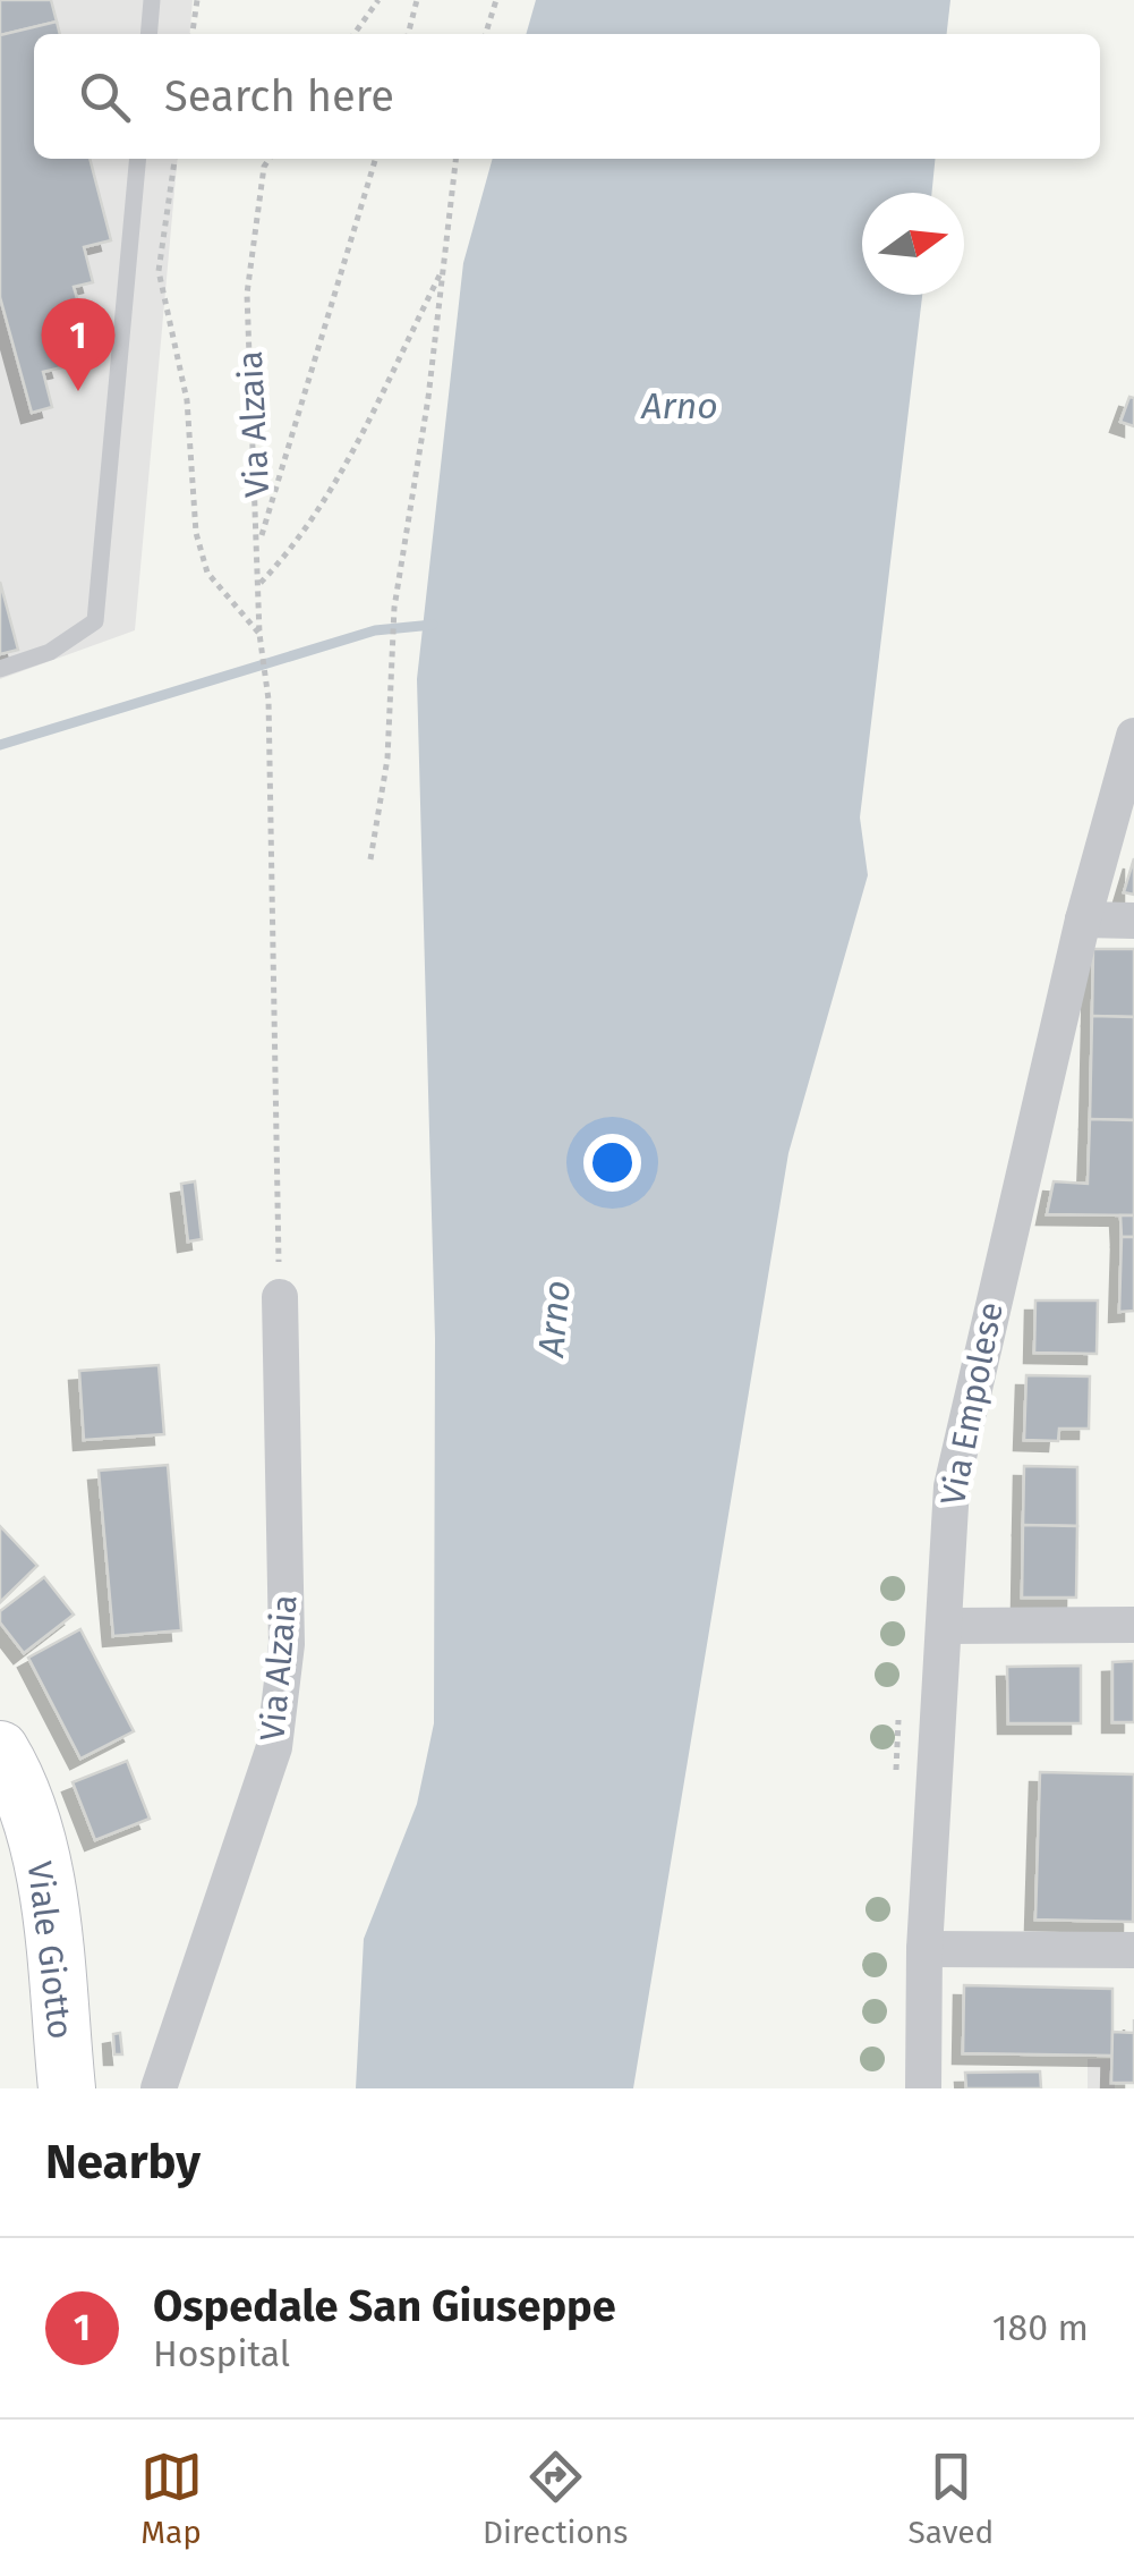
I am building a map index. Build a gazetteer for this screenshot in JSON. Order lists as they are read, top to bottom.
{
  "streets": {
    "main road": ["Viale Giotto"],
    "street": ["Via Alzaia", "Via Empolese"]
  },
  "water": ["Arno"],
  "north": "right",
  "page": {
    "search": "Search here",
    "pins": "1",
    "heading": "Nearby",
    "list": [
      {
        "mark": "1",
        "name": "Ospedale San Giuseppe",
        "note": "Hospital",
        "value": "180 m"
      }
    ],
    "nav": ["Map", "Directions", "Saved"]
  }
}
